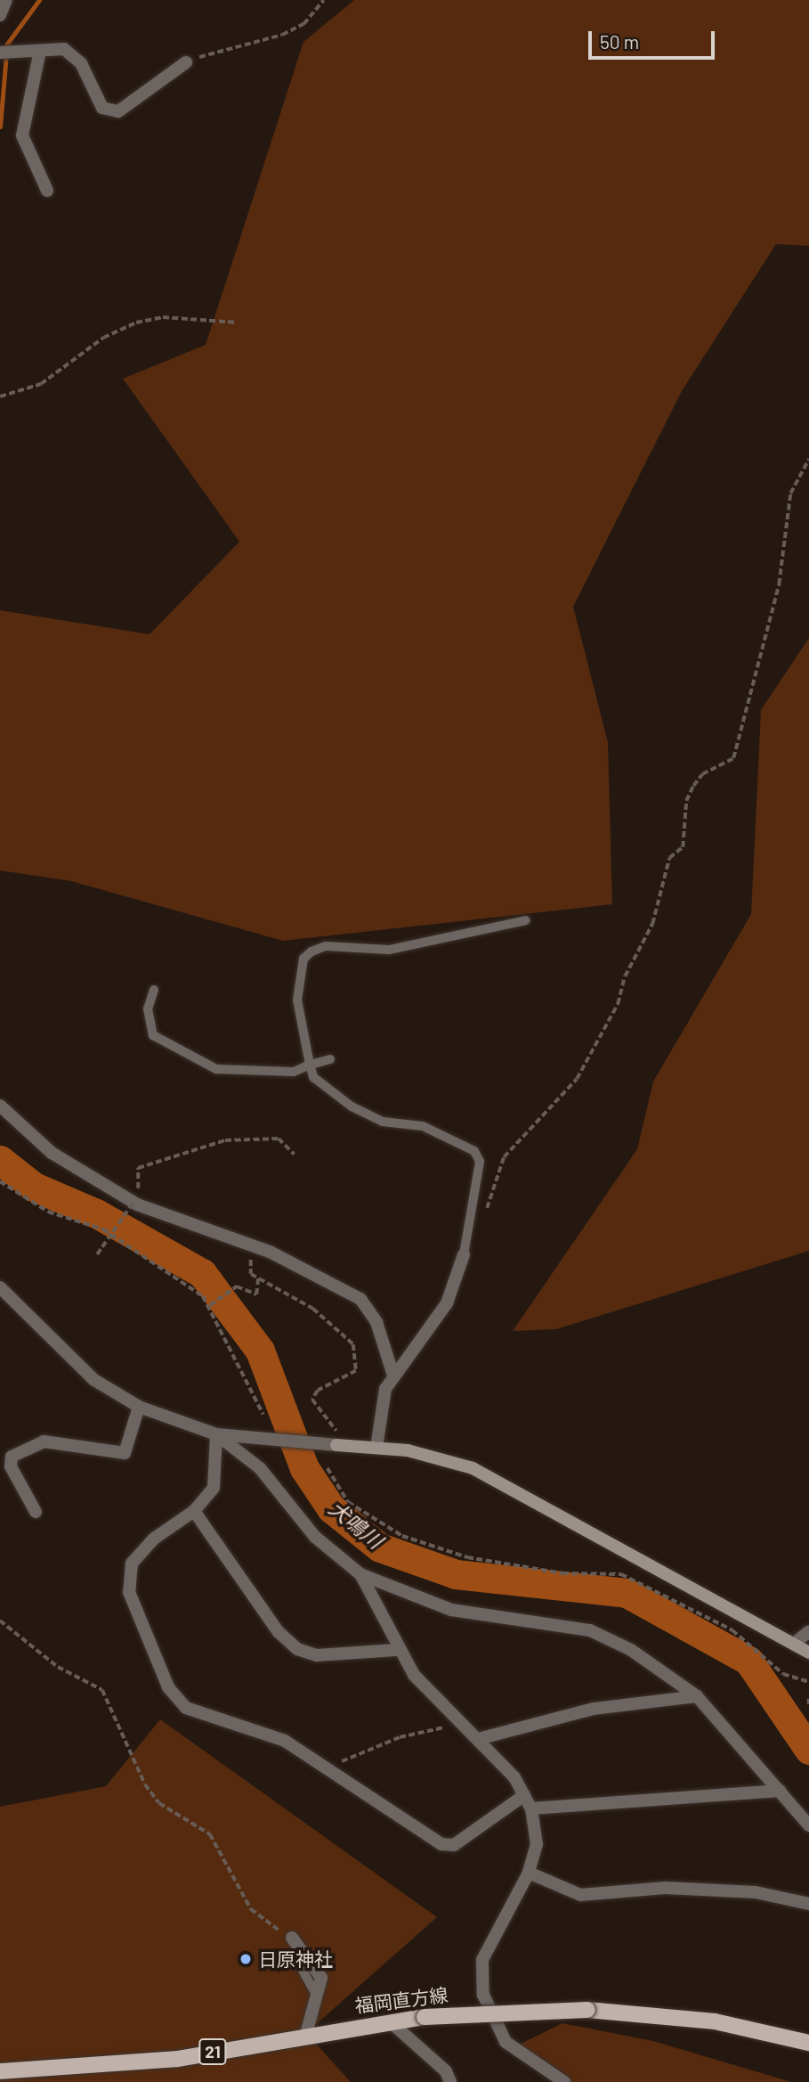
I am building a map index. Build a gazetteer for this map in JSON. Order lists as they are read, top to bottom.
{
  "streets": {
    "main road": ["福岡直方線", "21"]
  },
  "water": ["犬鳴川"],
  "places": ["日原神社"],
  "scale_bar": "50 m"
}
